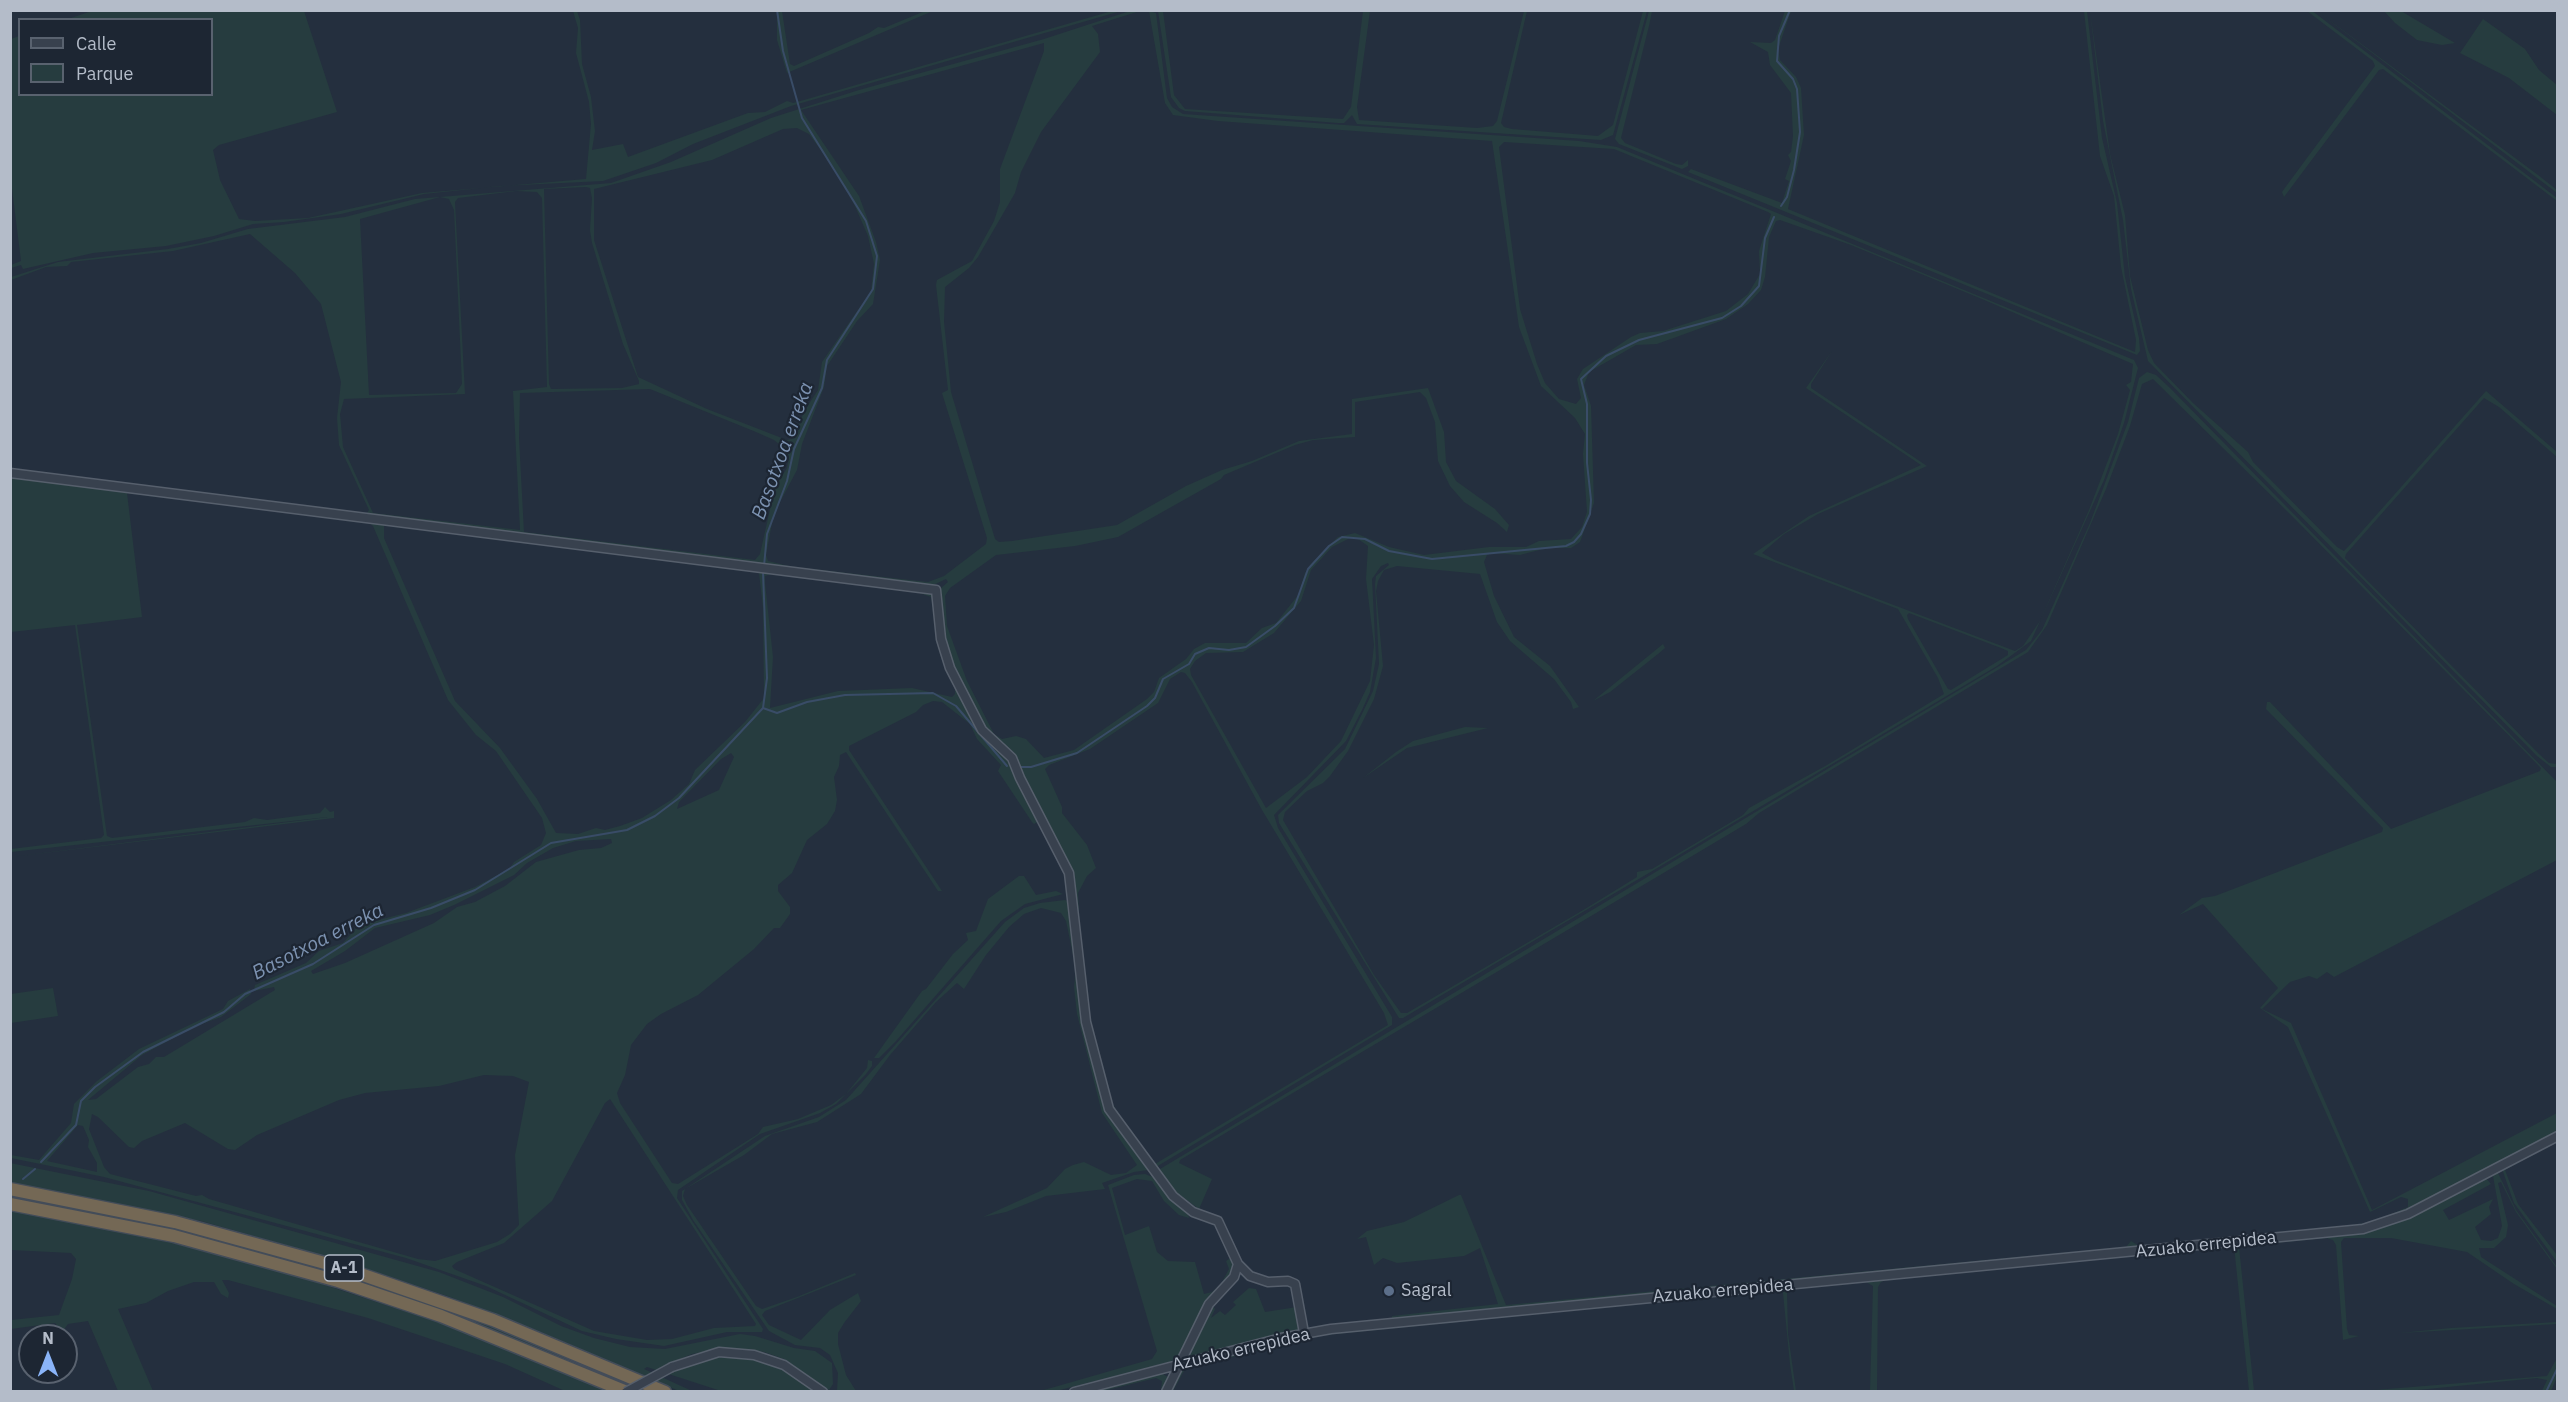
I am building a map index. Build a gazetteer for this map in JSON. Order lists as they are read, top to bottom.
{
  "streets": {
    "highway": ["A-1"],
    "street": ["Azuako errepidea"]
  },
  "water": ["Basotxoa erreka"],
  "places": ["Sagral"],
  "legend": ["Calle", "Parque"],
  "north": "top"
}
